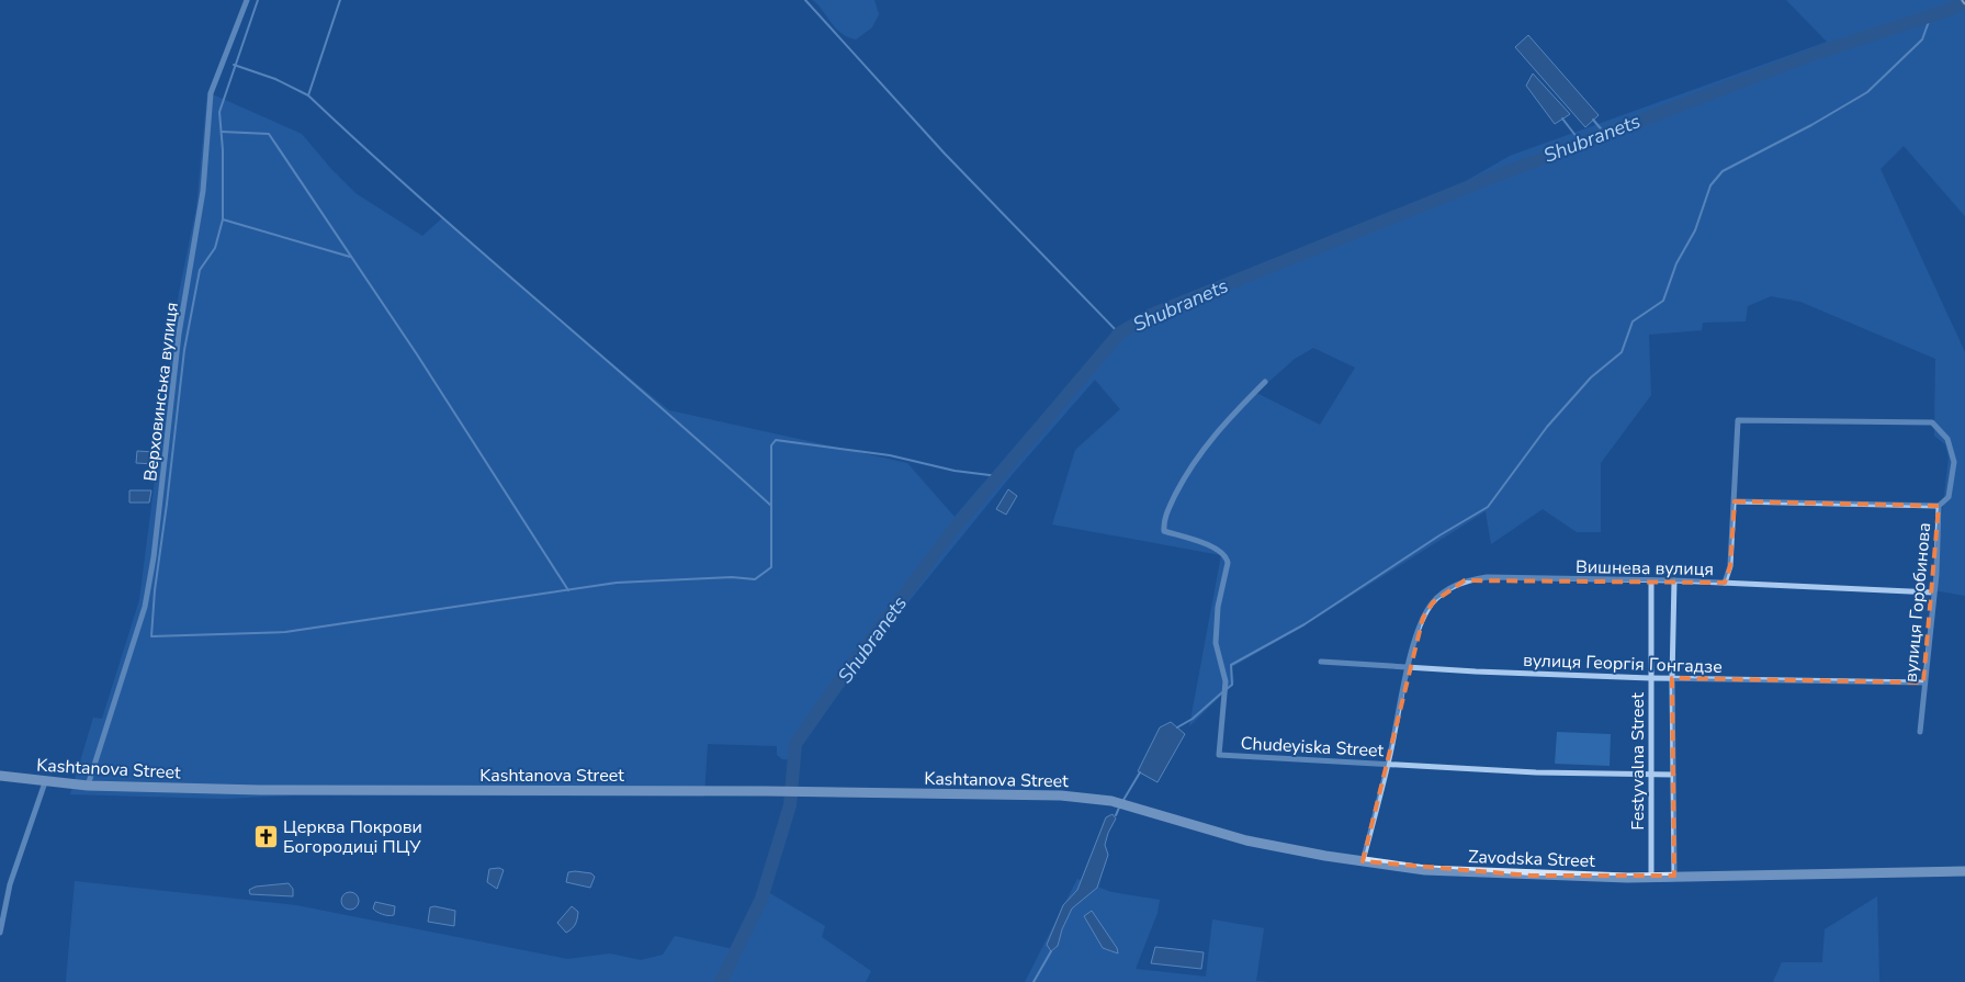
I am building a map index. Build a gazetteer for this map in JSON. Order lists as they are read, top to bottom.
{
  "streets": {
    "main road": ["Kashtanova Street", "Zavodska Street"],
    "street": [
      "Верховинська вулиця",
      "Вишнева вулиця",
      "вулиця Горобинова",
      "вулиця Георгія Гонгадзе",
      "Chudeyiska Street",
      "Festyvalna Street"
    ]
  },
  "crossings": [
    ["Верховинська вулиця", "Kashtanova Street"],
    ["Вишнева вулиця", "вулиця Горобинова"],
    ["Вишнева вулиця", "вулиця Георгія Гонгадзе"],
    ["Вишнева вулиця", "Chudeyiska Street"],
    ["Вишнева вулиця", "Festyvalna Street"],
    ["Вишнева вулиця", "Zavodska Street"],
    ["вулиця Горобинова", "вулиця Георгія Гонгадзе"],
    ["вулиця Георгія Гонгадзе", "Festyvalna Street"],
    ["Chudeyiska Street", "Festyvalna Street"],
    ["Festyvalna Street", "Zavodska Street"],
    ["Kashtanova Street", "Zavodska Street"]
  ],
  "water": ["Shubranets"],
  "places": {
    "church": ["Церква Покрови Богородиці ПЦУ"]
  }
}
